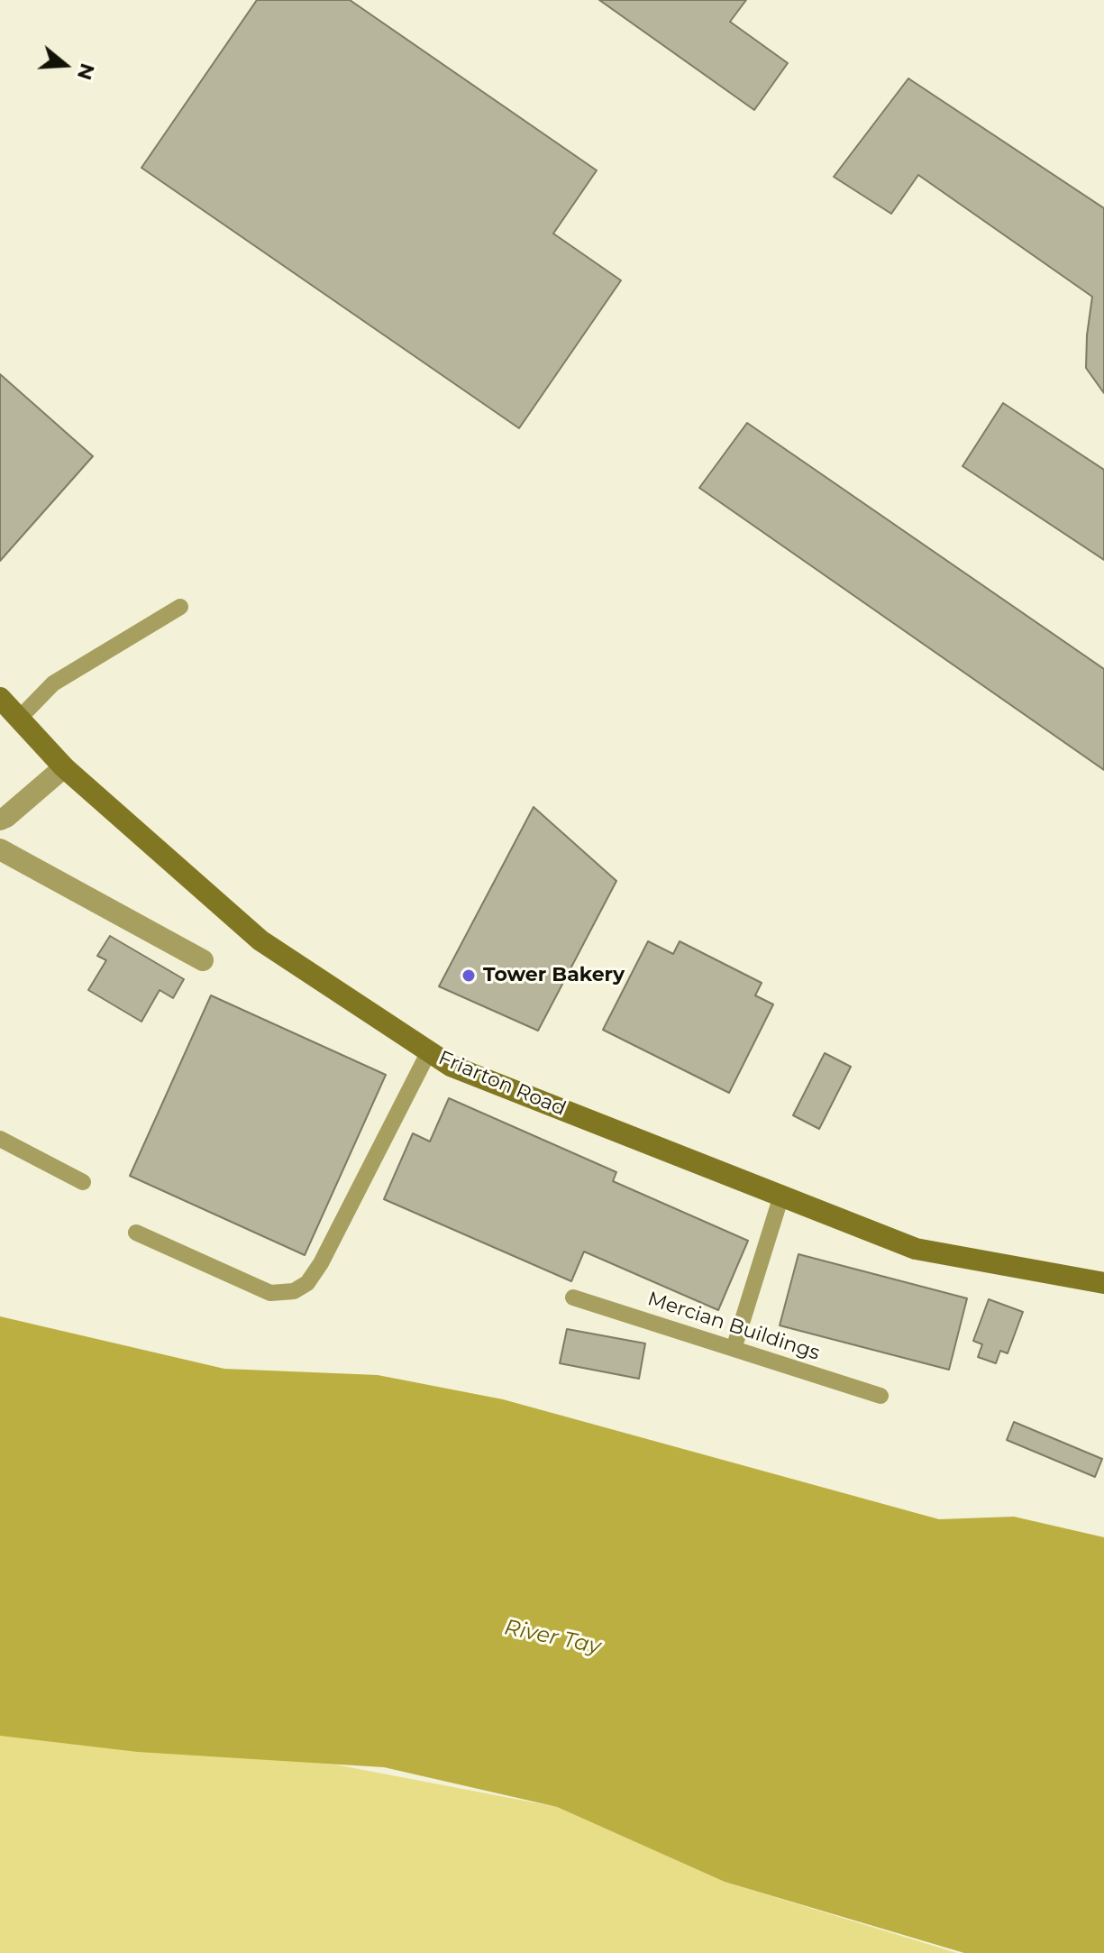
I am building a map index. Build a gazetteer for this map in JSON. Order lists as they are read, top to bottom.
{
  "streets": {
    "street": ["Friarton Road"],
    "lane": ["Mercian Buildings"]
  },
  "water": ["River Tay"],
  "places": ["Tower Bakery"],
  "north": "right"
}
